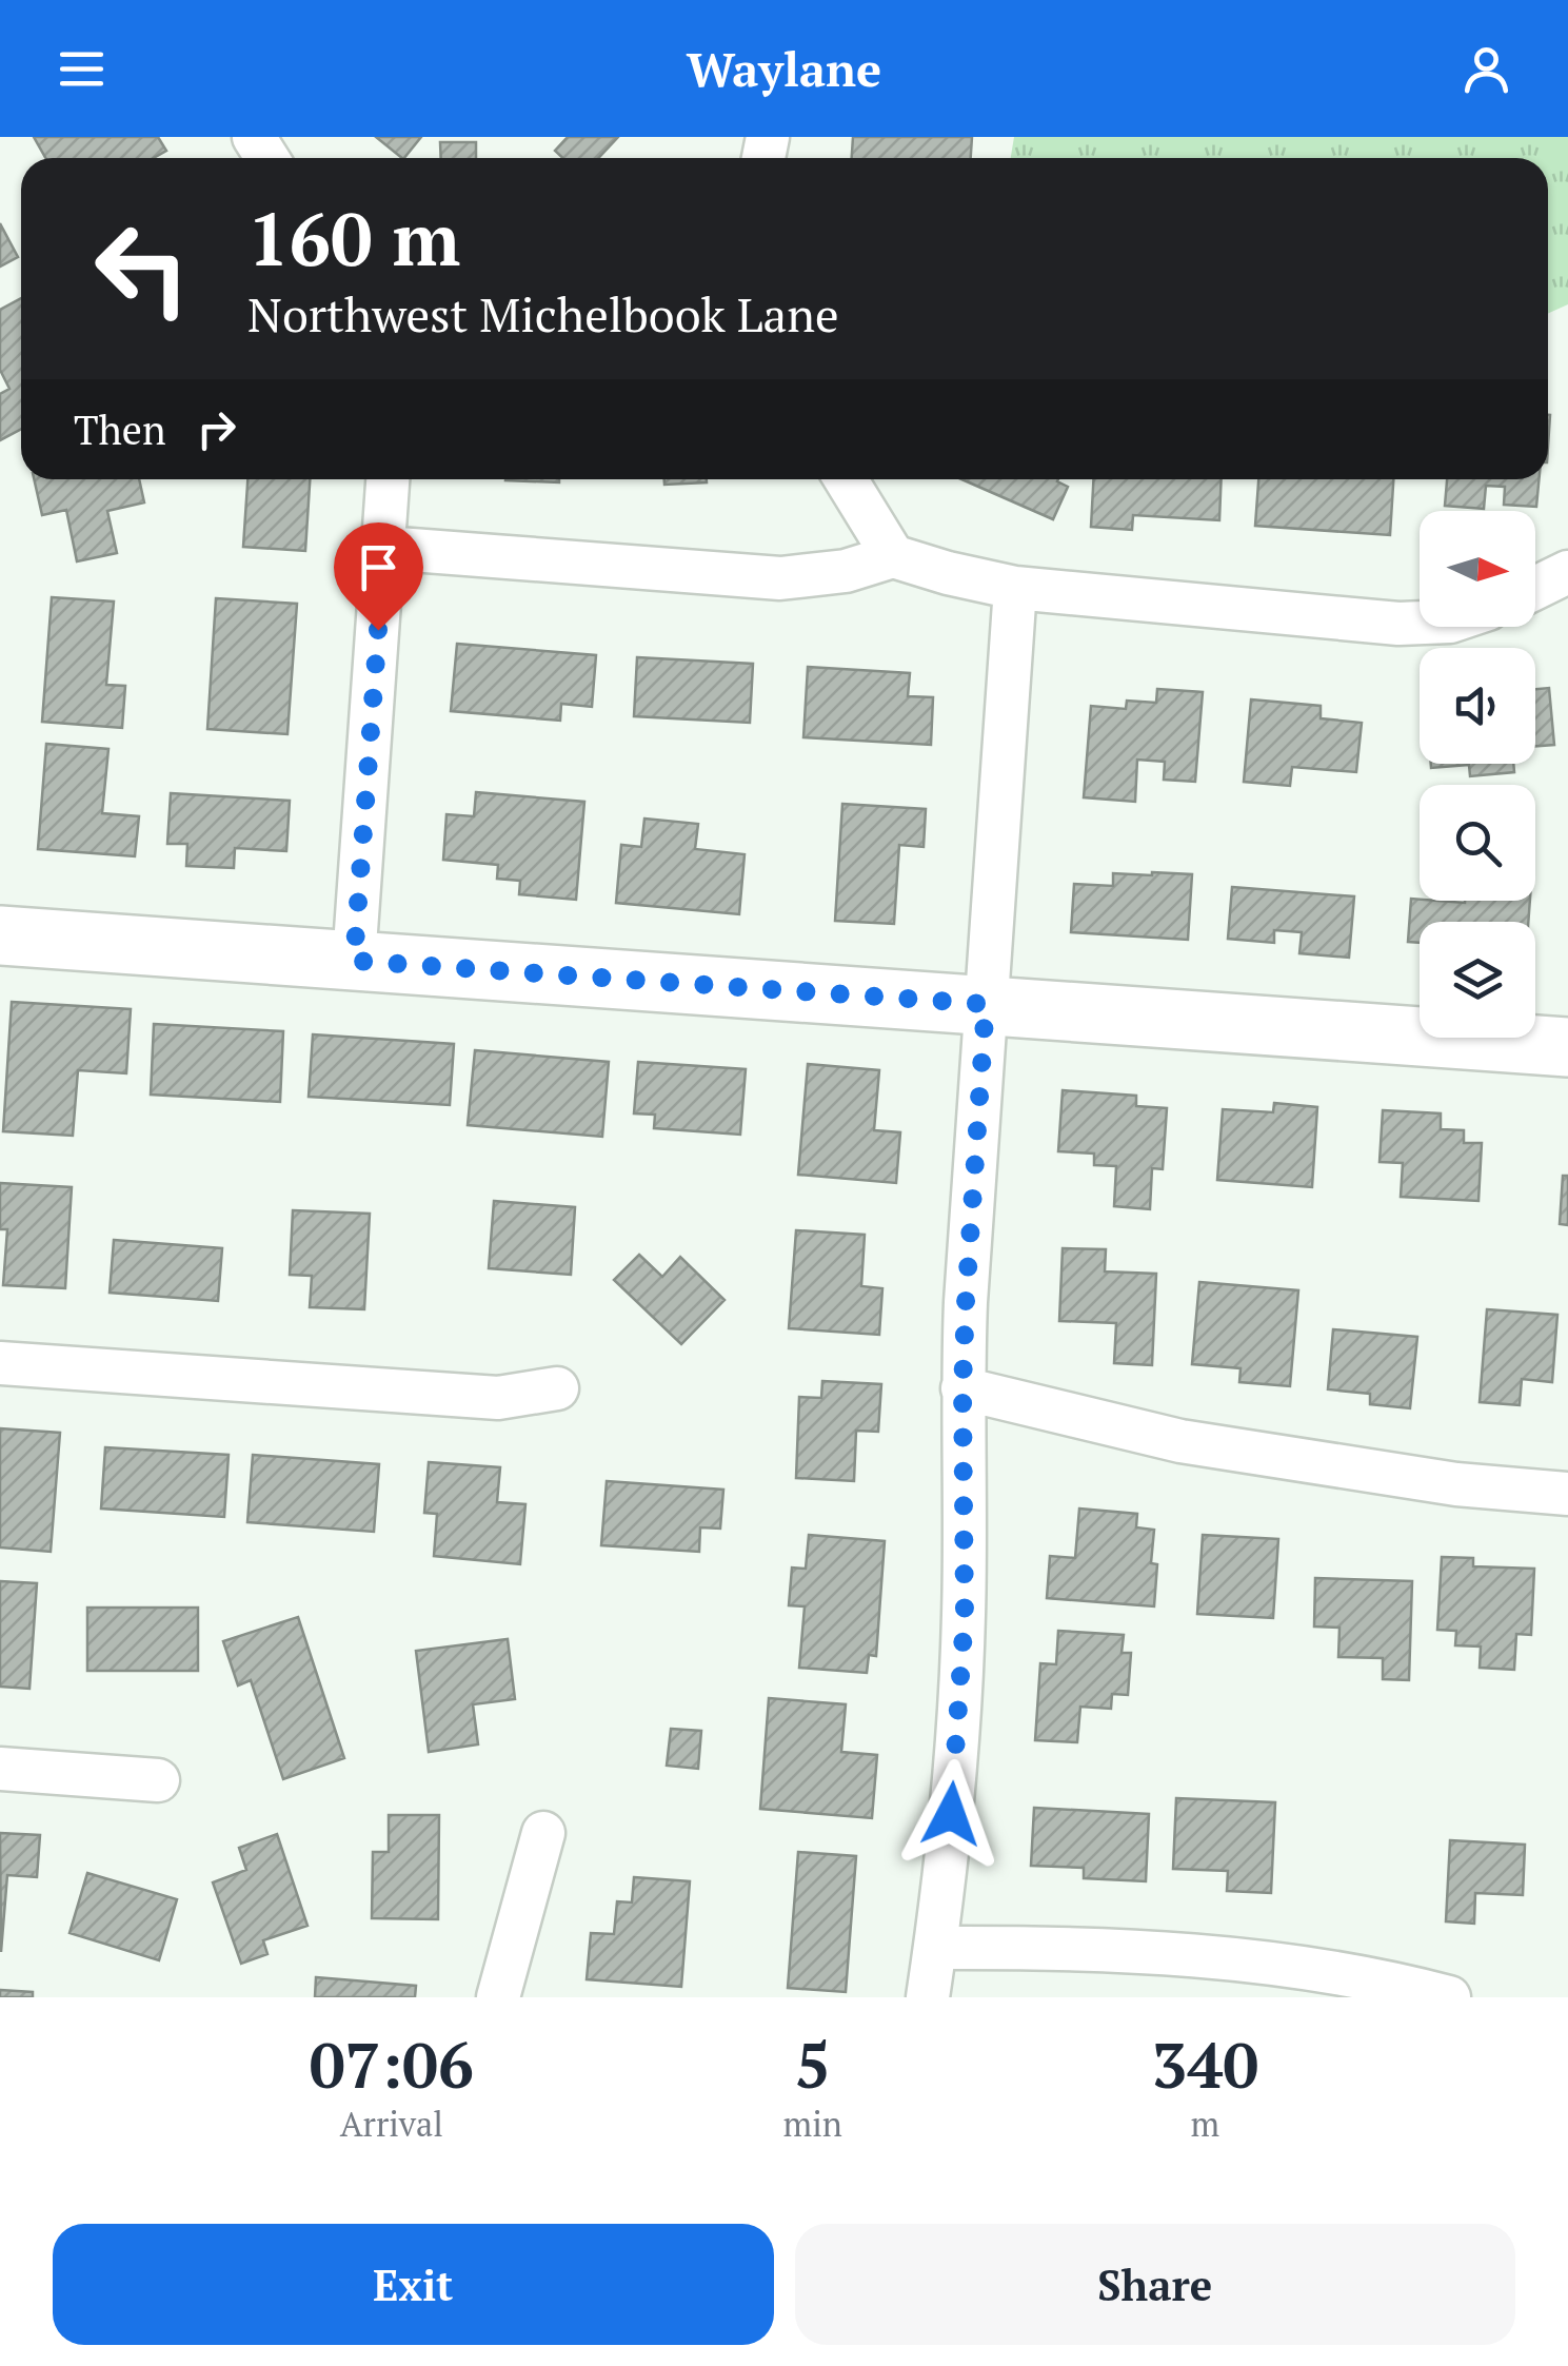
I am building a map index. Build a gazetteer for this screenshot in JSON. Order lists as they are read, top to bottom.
{
  "north": "right",
  "page": {
    "header": "Waylane",
    "turn": ["160 m", "Northwest Michelbook Lane"],
    "then": "Then",
    "eta": [
      "07:06",
      "Arrival",
      "5",
      "min",
      "340",
      "m"
    ],
    "buttons": ["Exit", "Share"]
  }
}
